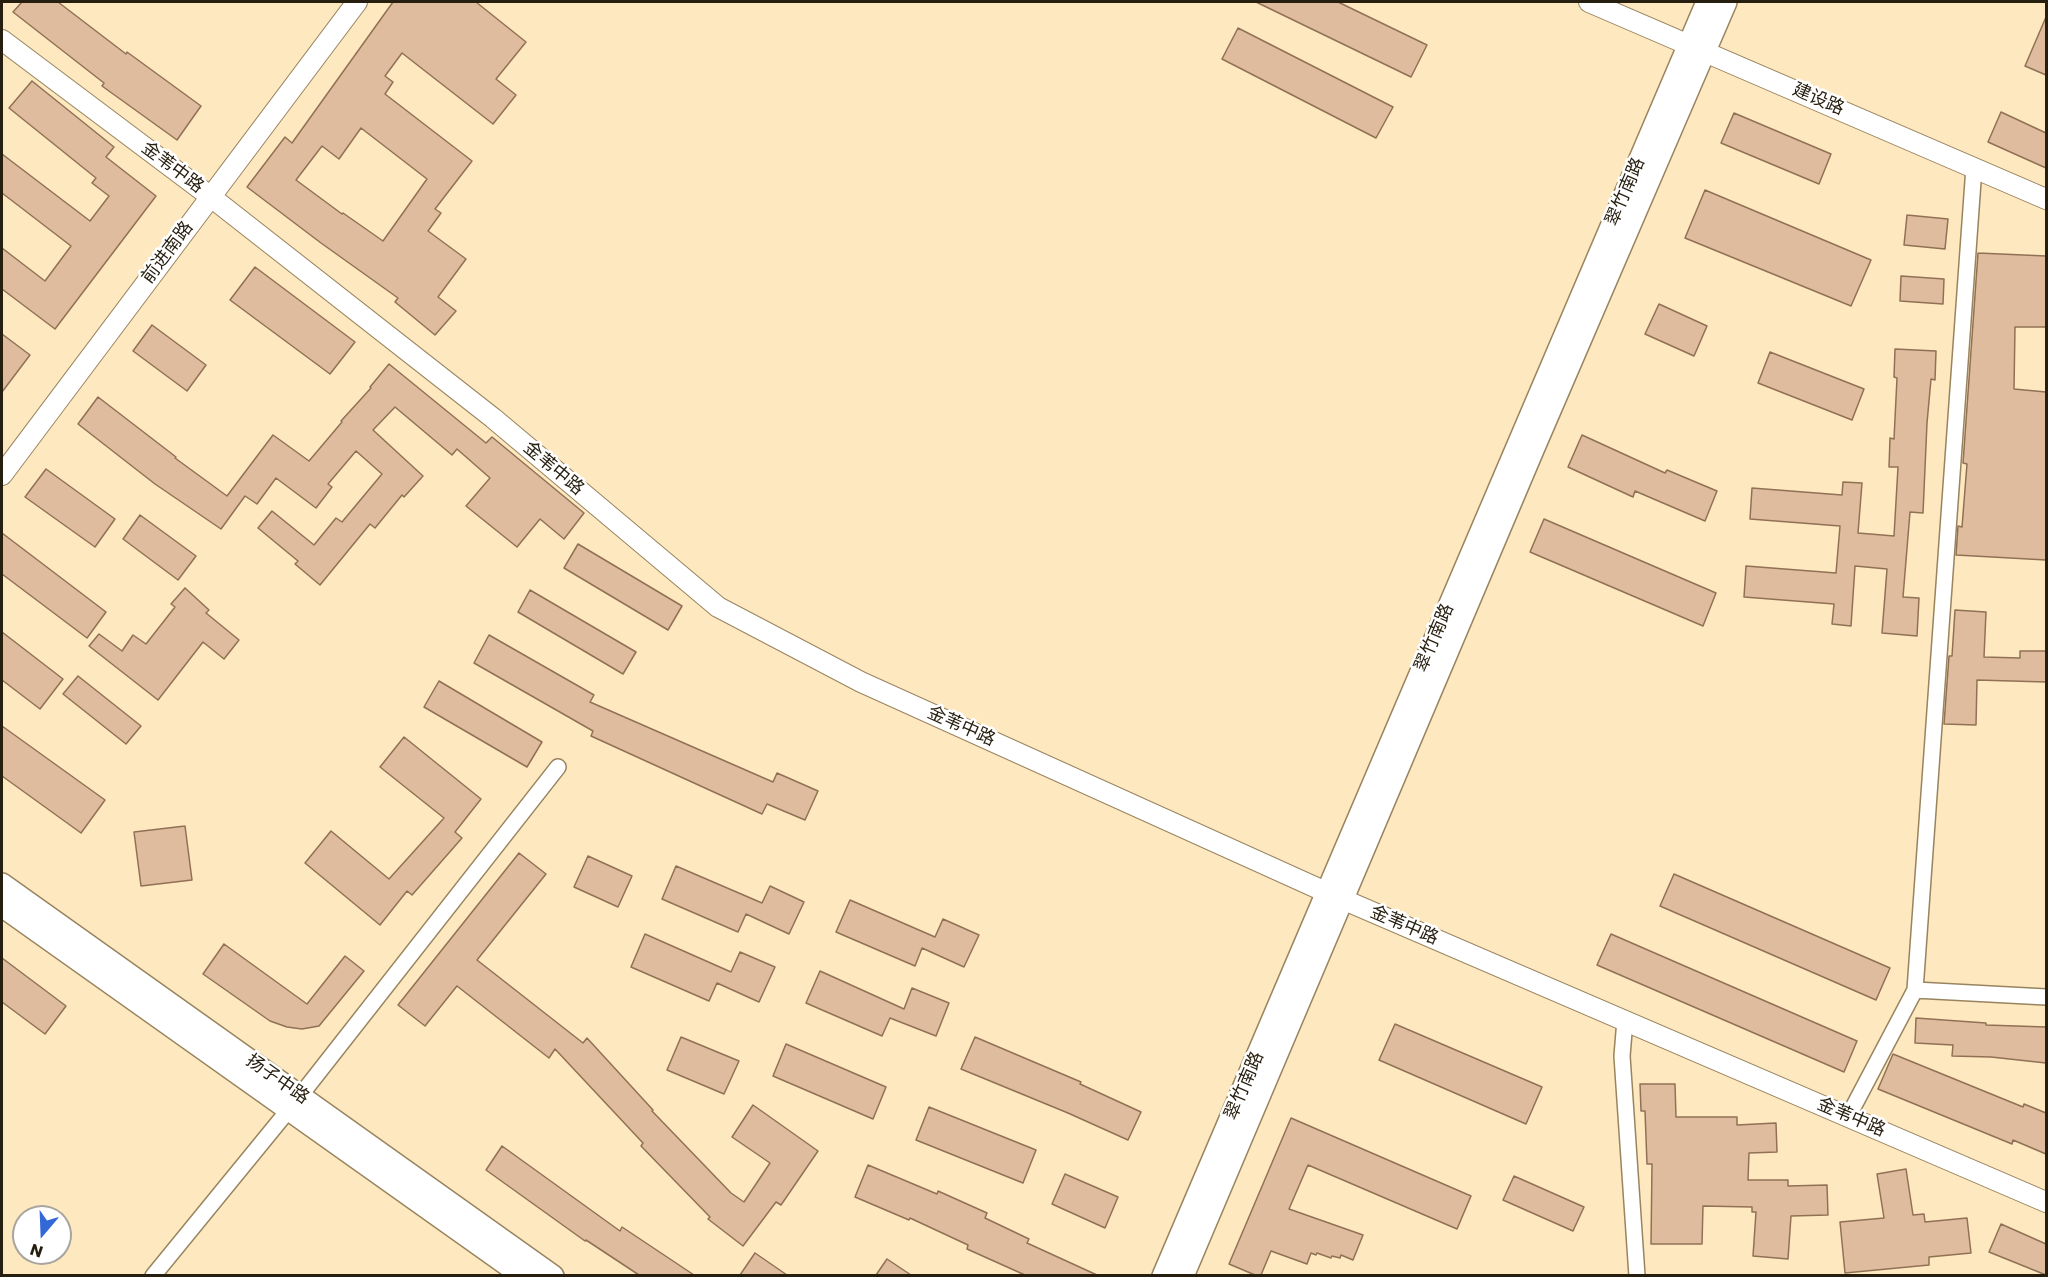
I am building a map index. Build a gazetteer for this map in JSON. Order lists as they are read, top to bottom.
{
  "streets": {
    "main road": ["翠竹南路", "扬子中路"],
    "street": ["建设路", "金苇中路", "前进南路"]
  },
  "crossings": [
    ["建设路", "翠竹南路"],
    ["金苇中路", "翠竹南路"],
    ["金苇中路", "前进南路"]
  ],
  "north": "bottom"
}
